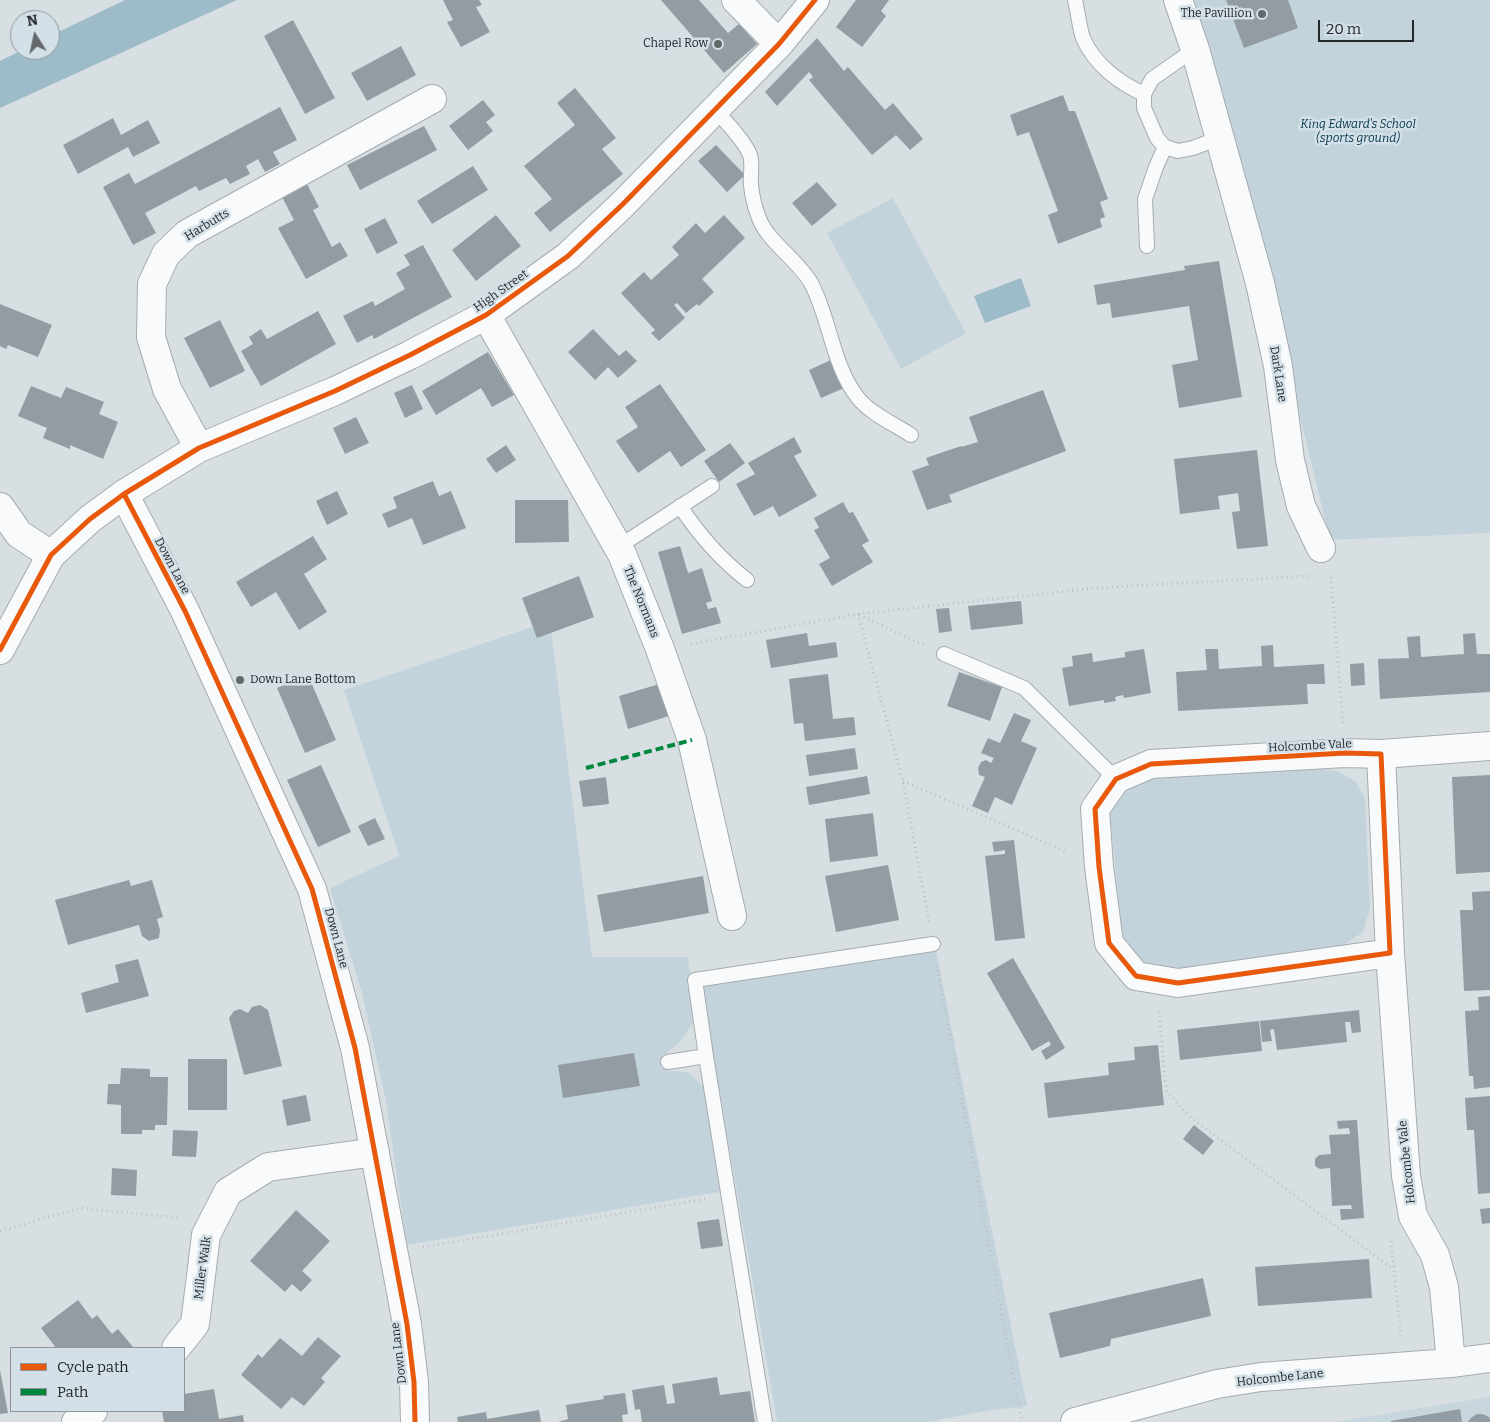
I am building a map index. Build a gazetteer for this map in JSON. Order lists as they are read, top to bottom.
{
  "streets": {
    "street": [
      "Harbutts",
      "High Street",
      "Dark Lane",
      "Down Lane",
      "The Normans",
      "Holcombe Vale",
      "Miller Walk",
      "Holcombe Lane"
    ]
  },
  "crossings": [
    ["Harbutts", "High Street"],
    ["High Street", "Down Lane"],
    ["High Street", "The Normans"],
    ["Down Lane", "Miller Walk"],
    ["Holcombe Vale", "Holcombe Lane"]
  ],
  "parks": ["King Edward's School (sports ground)"],
  "places": ["The Pavillion", "Chapel Row", "Down Lane Bottom"],
  "legend": ["Cycle path", "Path"],
  "scale_bar": "20 m",
  "north": "top"
}
